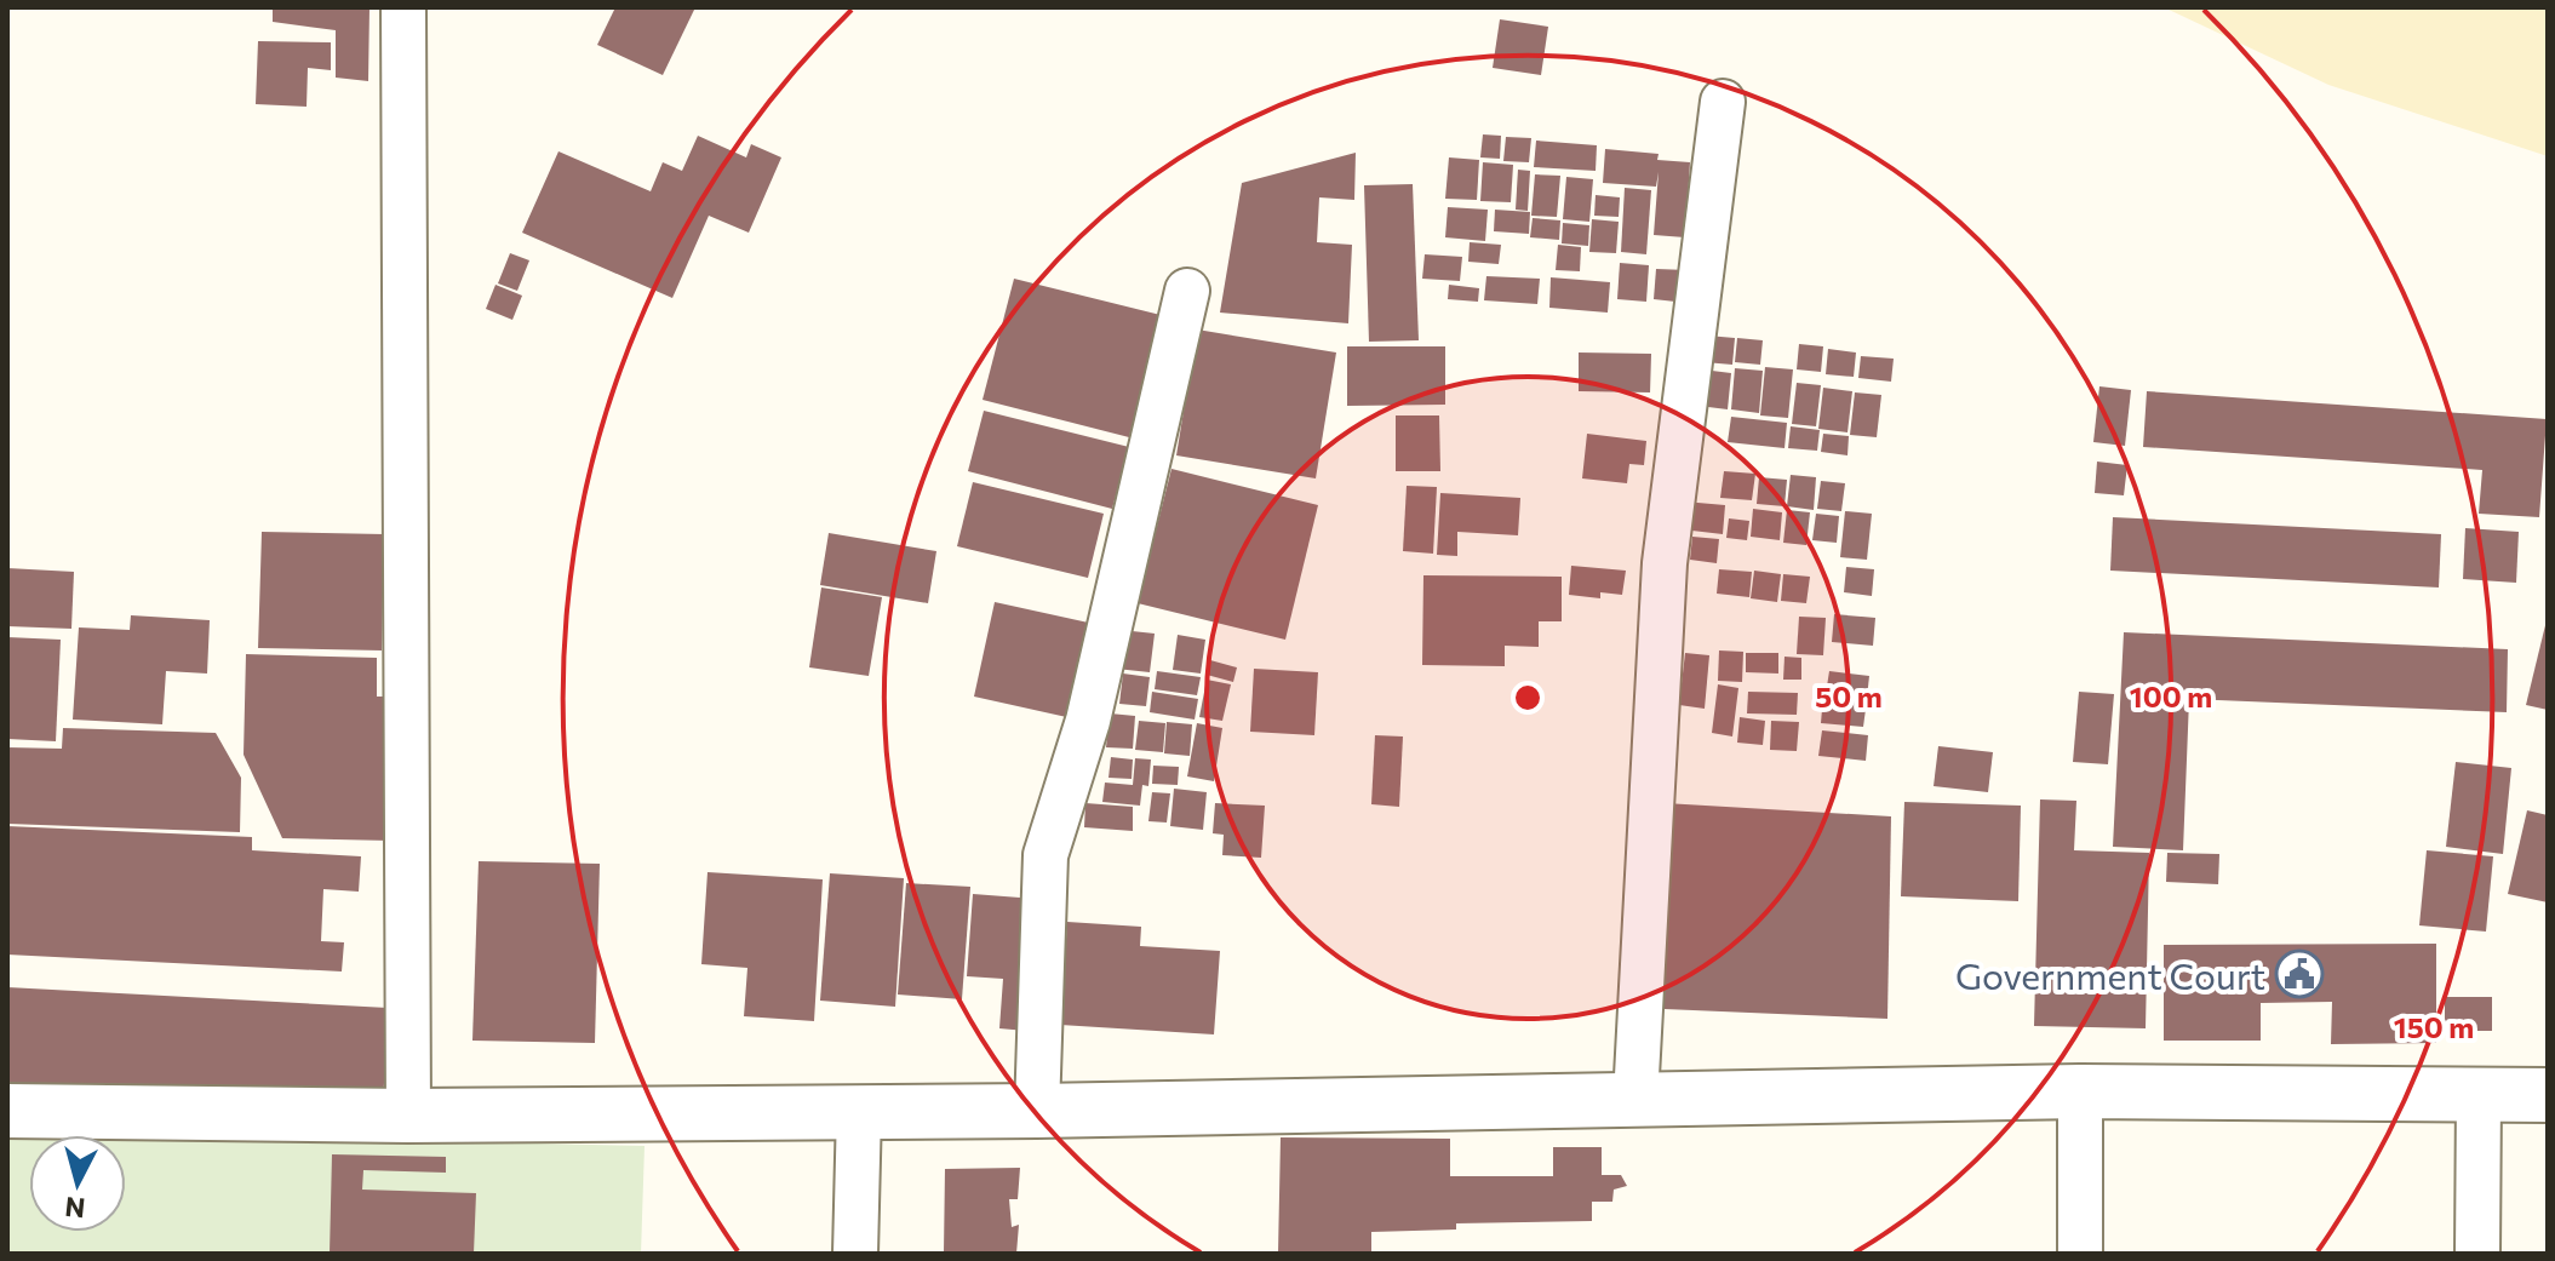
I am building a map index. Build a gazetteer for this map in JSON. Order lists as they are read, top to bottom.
{
  "places": {
    "public building": ["Government Court"]
  },
  "north": "bottom",
  "rings": ["50 m", "100 m", "150 m"]
}
